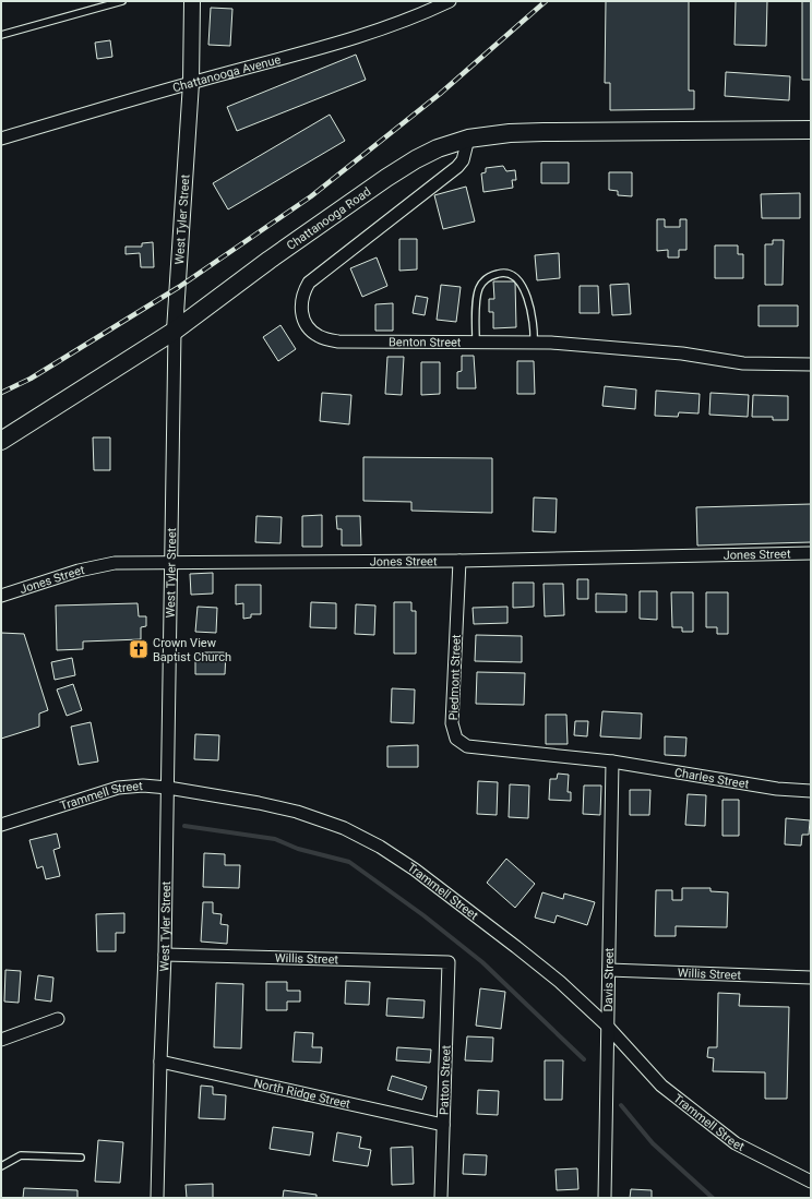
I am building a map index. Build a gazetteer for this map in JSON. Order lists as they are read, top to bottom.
{
  "streets": {
    "main road": ["Chattanooga Road"],
    "street": [
      "Chattanooga Avenue",
      "West Tyler Street",
      "Benton Street",
      "Jones Street",
      "Piedmont Street",
      "Charles Street",
      "Trammell Street",
      "Willis Street",
      "Davis Street",
      "Patton Street",
      "North Ridge Street"
    ]
  },
  "crossings": [
    ["Chattanooga Avenue", "West Tyler Street"],
    ["Chattanooga Road", "West Tyler Street"],
    ["Chattanooga Road", "Benton Street"],
    ["West Tyler Street", "Jones Street"],
    ["West Tyler Street", "Trammell Street"],
    ["West Tyler Street", "Willis Street"],
    ["West Tyler Street", "North Ridge Street"],
    ["Jones Street", "Piedmont Street"],
    ["Piedmont Street", "Charles Street"],
    ["Piedmont Street", "Davis Street"],
    ["Charles Street", "Davis Street"],
    ["Trammell Street", "Davis Street"],
    ["Willis Street", "Davis Street"],
    ["Willis Street", "Patton Street"],
    ["Patton Street", "North Ridge Street"]
  ],
  "places": {
    "church": ["Crown View Baptist Church"]
  }
}
